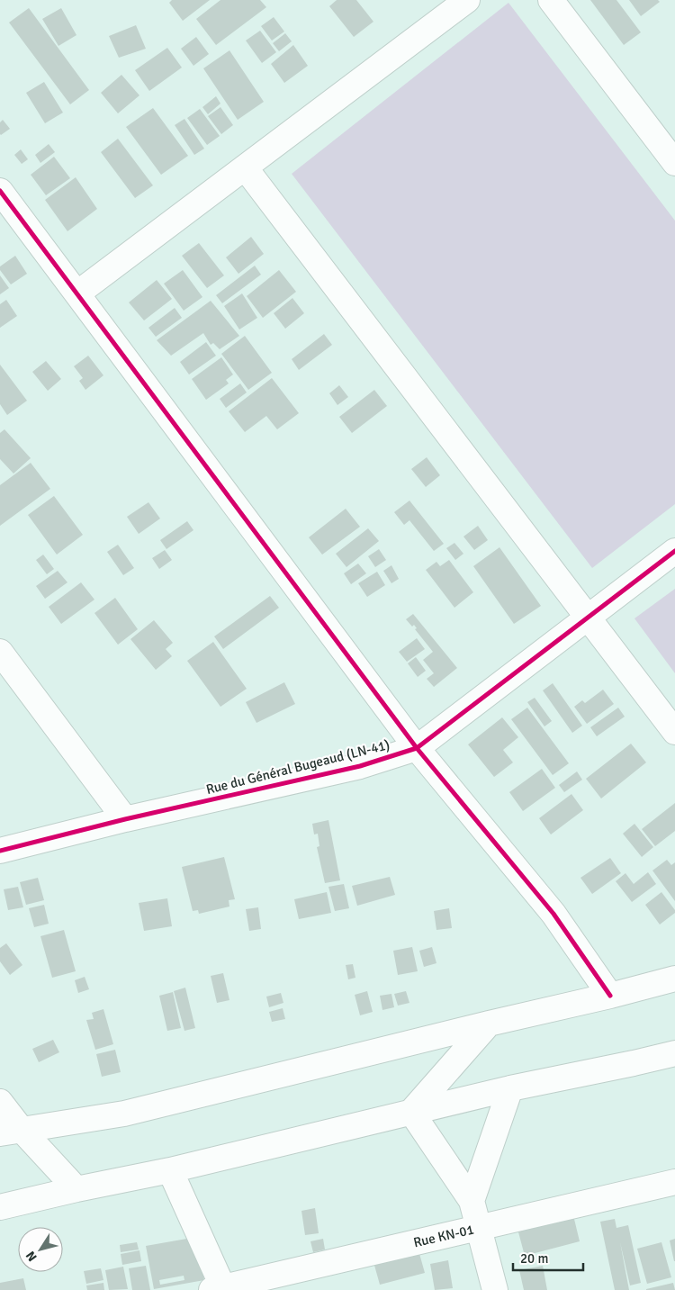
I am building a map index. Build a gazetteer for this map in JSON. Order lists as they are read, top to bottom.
{
  "streets": {
    "street": ["Rue du Général Bugeaud (LN-41)", "Rue KN-01"]
  },
  "scale_bar": "20 m",
  "north": "bottom left"
}
